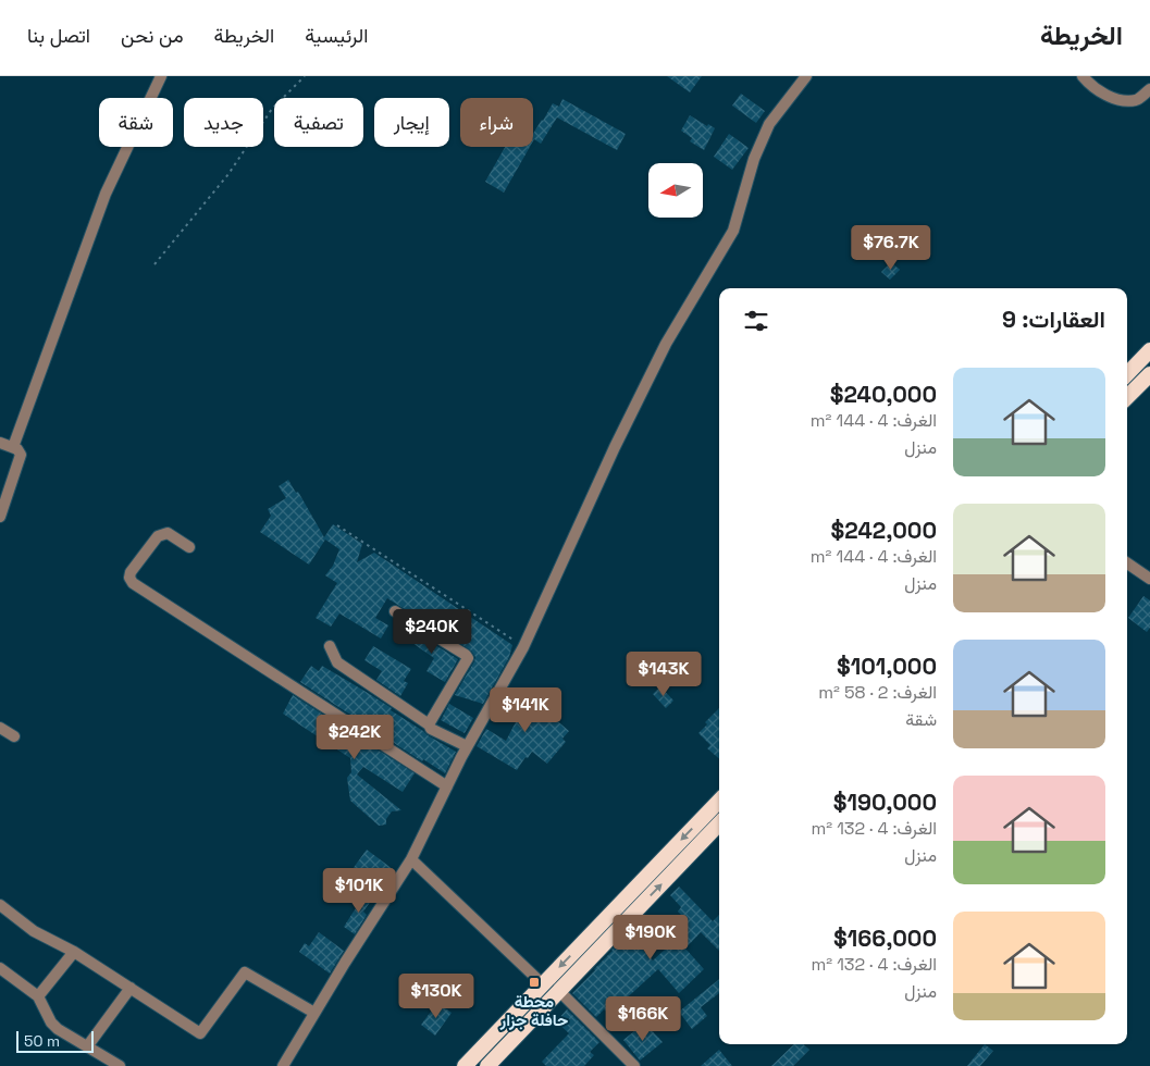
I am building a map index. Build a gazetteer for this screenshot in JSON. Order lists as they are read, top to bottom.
{
  "places": {
    "transit": ["محطة حافلة جزار"]
  },
  "scale_bar": "50 m",
  "north": "left",
  "page": {
    "header": "الخريطة",
    "nav": [
      "الرئيسية",
      "الخريطة",
      "من نحن",
      "اتصل بنا"
    ],
    "chip": [
      "شراء",
      "إيجار",
      "تصفية",
      "جديد",
      "شقة"
    ],
    "price": [
      "$76.7K",
      "$240K",
      "$143K",
      "$141K",
      "$242K",
      "$101K",
      "$190K",
      "$130K",
      "$166K"
    ],
    "heading": "العقارات: 9",
    "list": [
      {
        "name": "$240,000",
        "note": "الغرف: 4 · 144 m² · منزل"
      },
      {
        "name": "$242,000",
        "note": "الغرف: 4 · 144 m² · منزل"
      },
      {
        "name": "$101,000",
        "note": "الغرف: 2 · 58 m² · شقة"
      },
      {
        "name": "$190,000",
        "note": "الغرف: 4 · 132 m² · منزل"
      },
      {
        "name": "$166,000",
        "note": "الغرف: 4 · 132 m² · منزل"
      }
    ],
    "scale": "50 m"
  }
}
